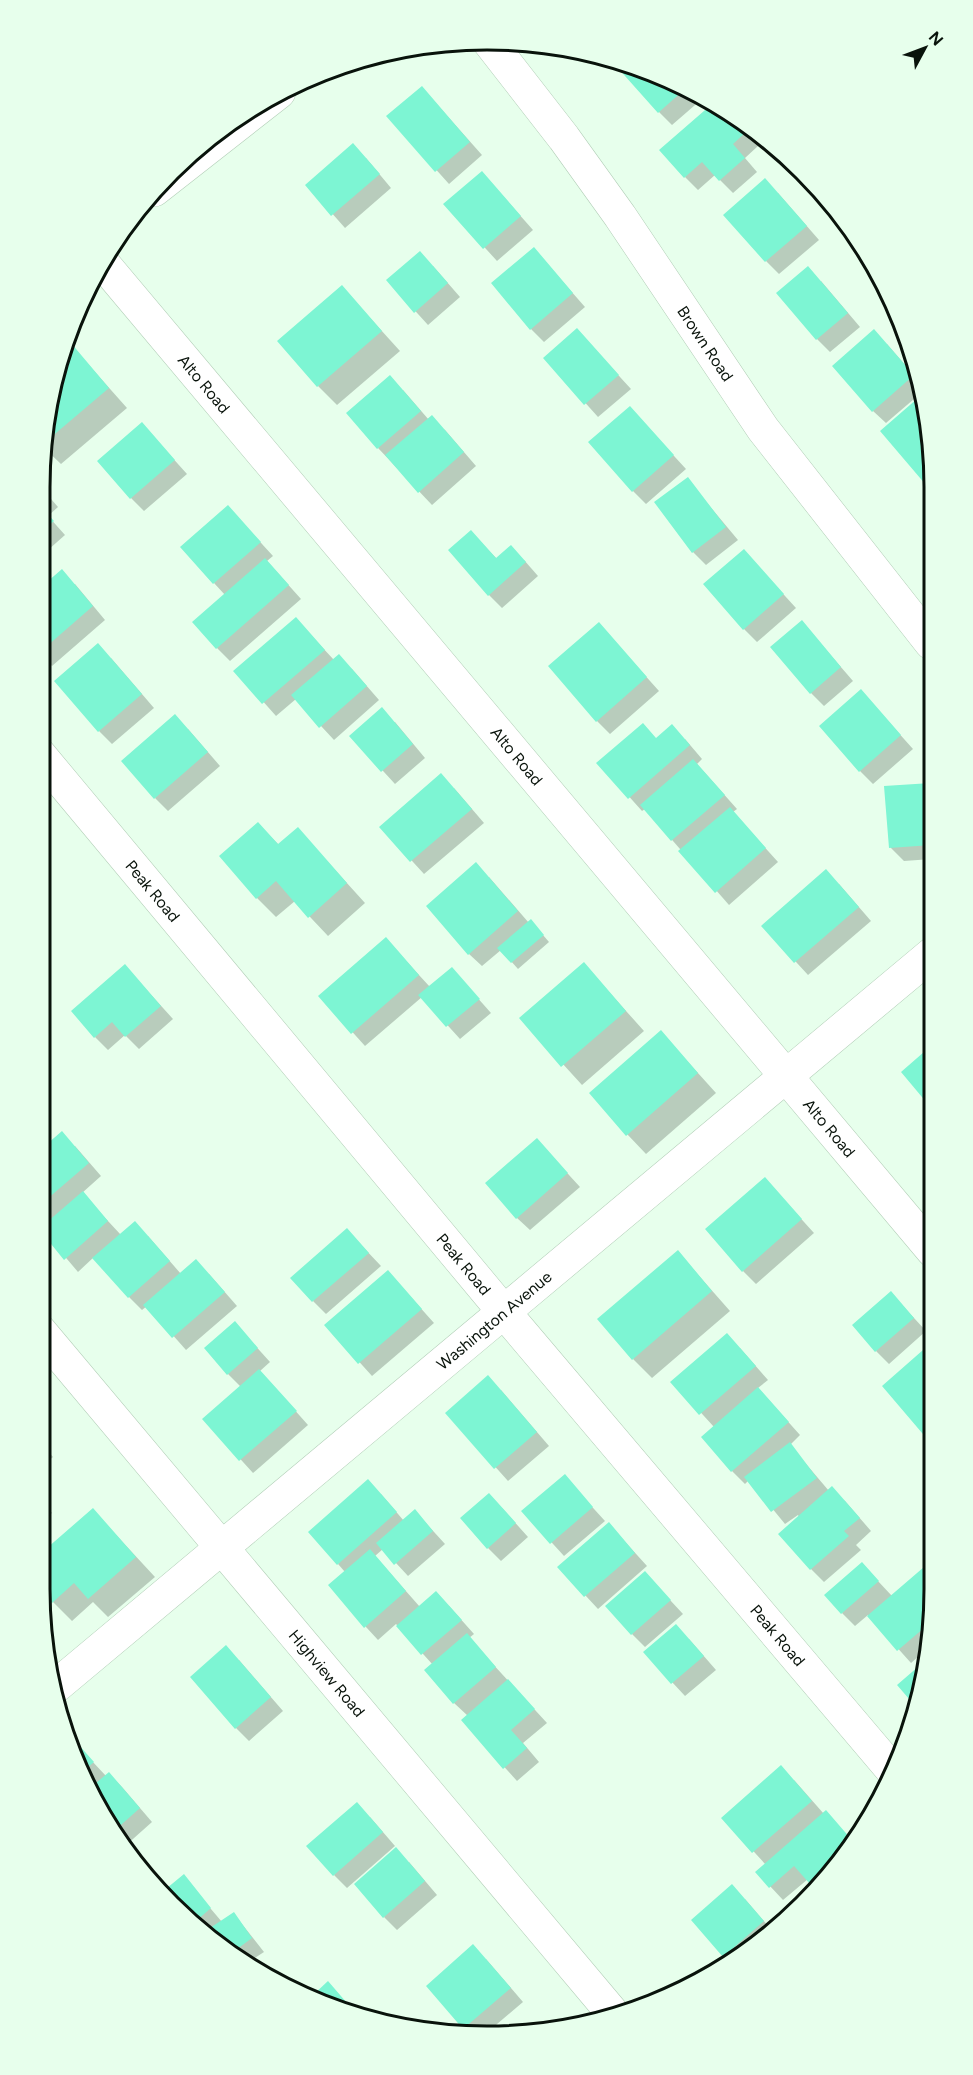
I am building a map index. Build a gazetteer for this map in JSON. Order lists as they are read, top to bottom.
{
  "streets": {
    "street": [
      "Brown Road",
      "Alto Road",
      "Peak Road",
      "Washington Avenue",
      "Highview Road"
    ]
  },
  "crossings": [
    ["Alto Road", "Washington Avenue"],
    ["Peak Road", "Washington Avenue"],
    ["Washington Avenue", "Highview Road"]
  ],
  "north": "top right"
}
